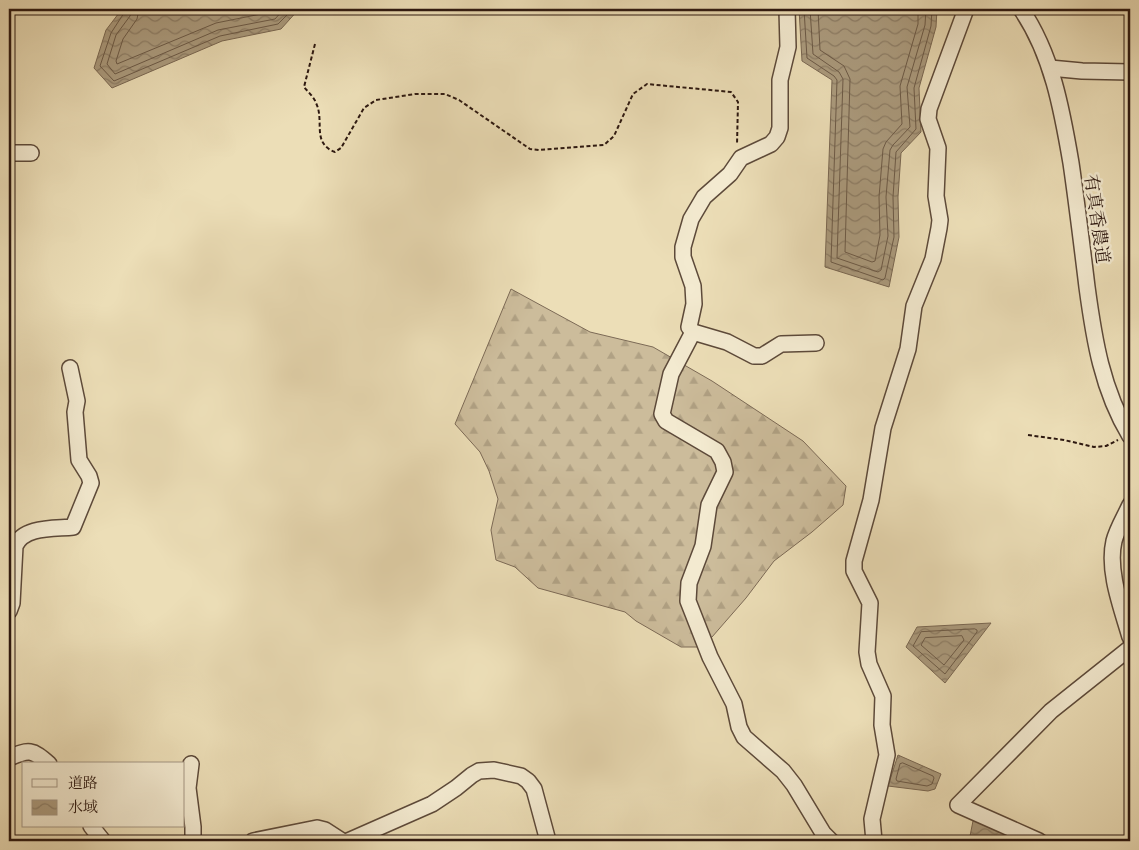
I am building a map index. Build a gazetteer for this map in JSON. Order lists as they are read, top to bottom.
{
  "streets": {
    "street": ["有真香農道"]
  },
  "legend": ["道路", "水域"]
}
